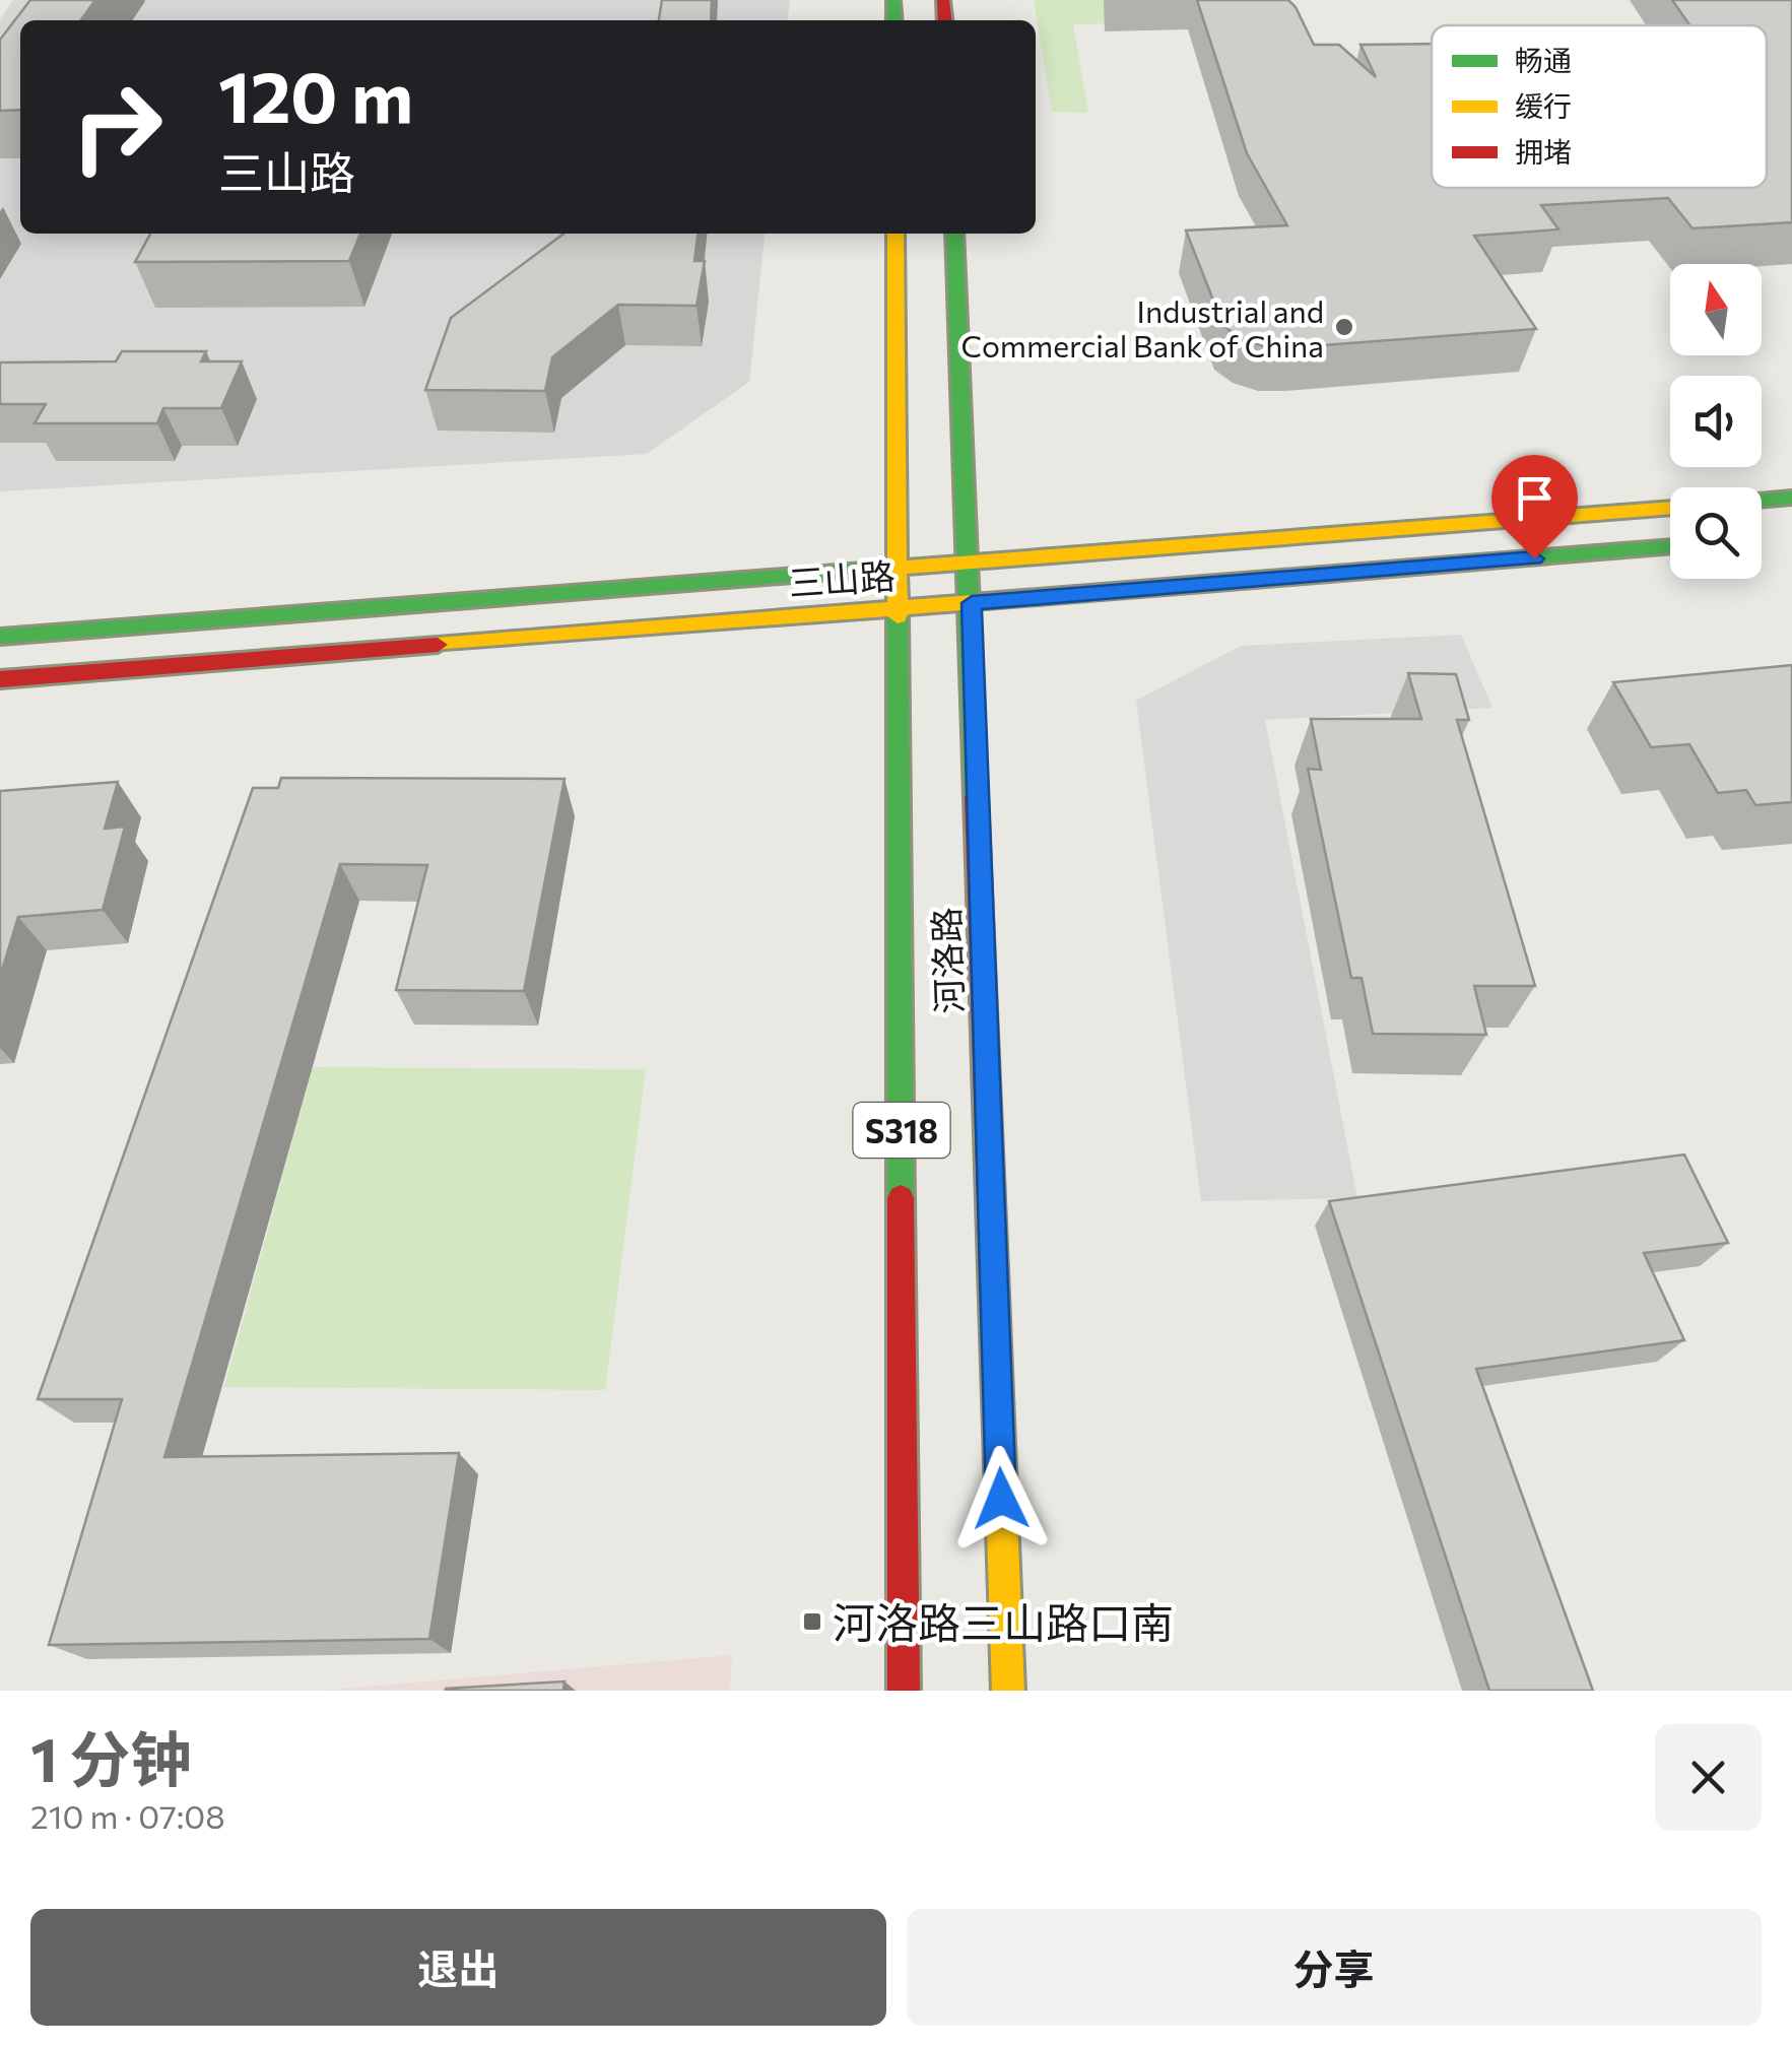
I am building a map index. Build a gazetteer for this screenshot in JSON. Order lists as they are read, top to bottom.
{
  "streets": {
    "street": ["三山路", "河洛路", "S318"]
  },
  "crossings": [
    ["三山路", "河洛路"]
  ],
  "places": {
    "other": ["Industrial and Commercial Bank of China"],
    "transit": ["河洛路三山路口南"]
  },
  "legend": ["畅通", "缓行", "拥堵"],
  "north": "top",
  "page": {
    "turn": ["120 m", "三山路"],
    "heading": ["1 分钟", "210 m · 07:08"],
    "buttons": ["退出", "分享"]
  }
}
